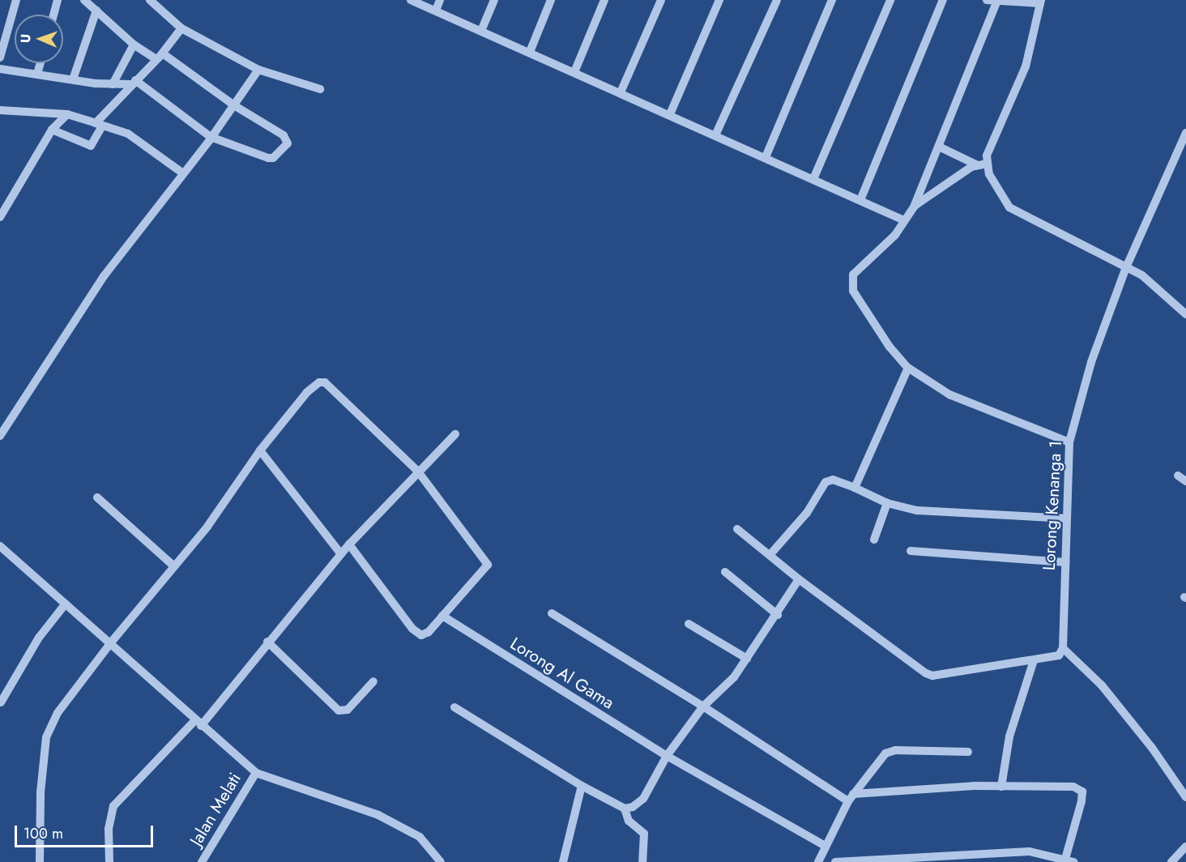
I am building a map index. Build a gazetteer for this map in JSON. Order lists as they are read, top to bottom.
{
  "streets": {
    "street": ["Lorong Kenanga 1", "Lorong Al Gama", "Jalan Melati"]
  },
  "scale_bar": "100 m",
  "north": "left"
}
